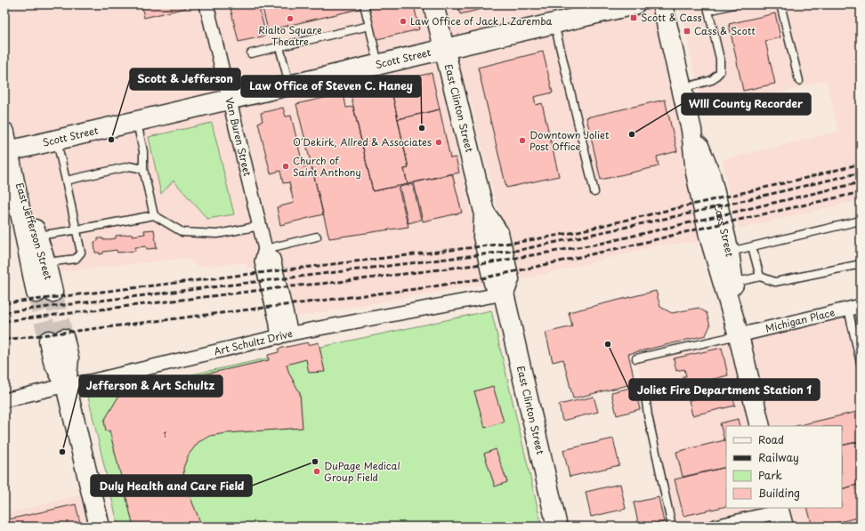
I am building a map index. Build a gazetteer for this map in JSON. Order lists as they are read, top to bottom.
{
  "streets": {
    "main road": [
      "Scott Street",
      "East Clinton Street",
      "Cass Street",
      "East Jefferson Street"
    ],
    "street": ["Van Buren Street", "Michigan Place", "Art Schultz Drive"]
  },
  "crossings": [
    ["Scott Street", "East Clinton Street"],
    ["Scott Street", "Van Buren Street"],
    ["Scott Street", "East Jefferson Street"],
    ["East Clinton Street", "Art Schultz Drive"],
    ["Van Buren Street", "Art Schultz Drive"],
    ["Cass Street", "Michigan Place"]
  ],
  "places": {
    "transit": ["Scott & Cass", "Cass & Scott"],
    "other": [
      "Rialto Square Theatre",
      "Law Office of Jack L Zaremba",
      "Law Office of Steven C. Haney",
      "WIll County Recorder",
      "Scott & Jefferson",
      "Downtown Joliet Post Office",
      "O'Dekirk, Allred & Associates",
      "Church of Saint Anthony",
      "Joliet Fire Department Station 1",
      "Jefferson & Art Schultz",
      "Duly Health and Care Field",
      "DuPage Medical Group Field"
    ]
  },
  "house_numbers": ["1"],
  "legend": [
    "Road",
    "Railway",
    "Park",
    "Building"
  ]
}
